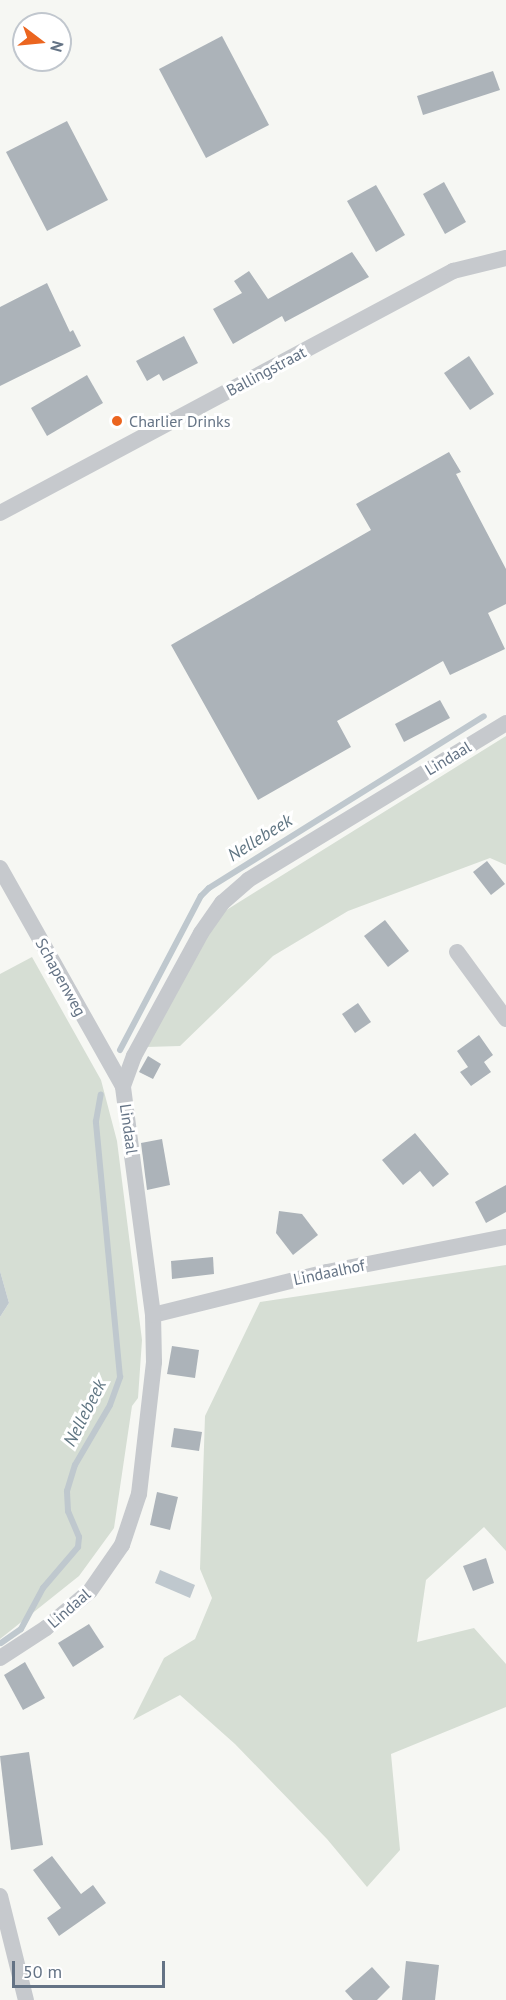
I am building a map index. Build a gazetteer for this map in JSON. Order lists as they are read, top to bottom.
{
  "streets": {
    "street": [
      "Ballingstraat",
      "Lindaal",
      "Schapenweg",
      "Lindaalhof"
    ]
  },
  "crossings": [
    ["Lindaal", "Schapenweg"],
    ["Lindaal", "Lindaalhof"]
  ],
  "water": ["Nellebeek"],
  "places": ["Charlier Drinks"],
  "scale_bar": "50 m",
  "north": "right"
}
